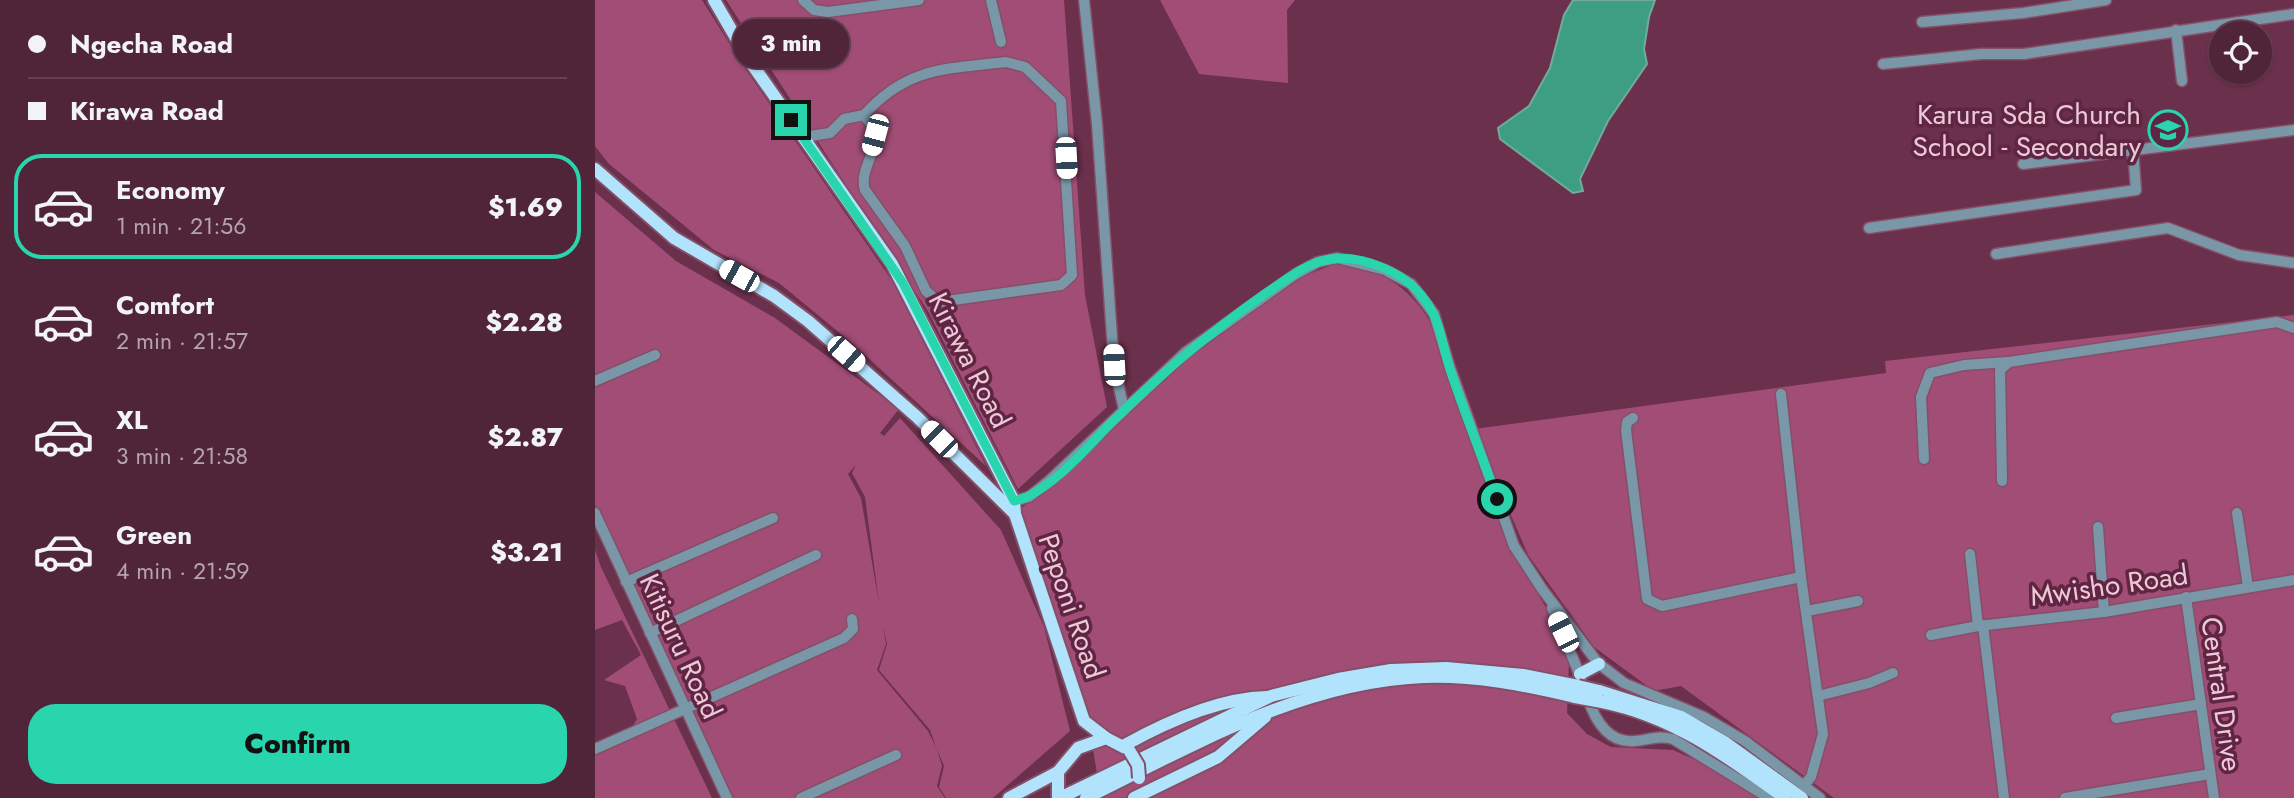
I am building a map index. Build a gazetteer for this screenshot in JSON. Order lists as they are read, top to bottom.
{
  "streets": {
    "main road": ["Kirawa Road", "Peponi Road"],
    "street": ["Mwisho Road", "Kitisuru Road", "Central Drive"]
  },
  "crossings": [
    ["Kirawa Road", "Peponi Road"],
    ["Mwisho Road", "Central Drive"]
  ],
  "places": {
    "school or university": ["Karura Sda Church School - Secondary"]
  },
  "page": {
    "banner": ["Ngecha Road", "Kirawa Road"],
    "bubble": "3 min",
    "list": [
      {
        "name": "Economy",
        "note": "1 min · 21:56",
        "value": "$1.69"
      },
      {
        "name": "Comfort",
        "note": "2 min · 21:57",
        "value": "$2.28"
      },
      {
        "name": "XL",
        "note": "3 min · 21:58",
        "value": "$2.87"
      },
      {
        "name": "Green",
        "note": "4 min · 21:59",
        "value": "$3.21"
      }
    ],
    "buttons": "Confirm"
  }
}
